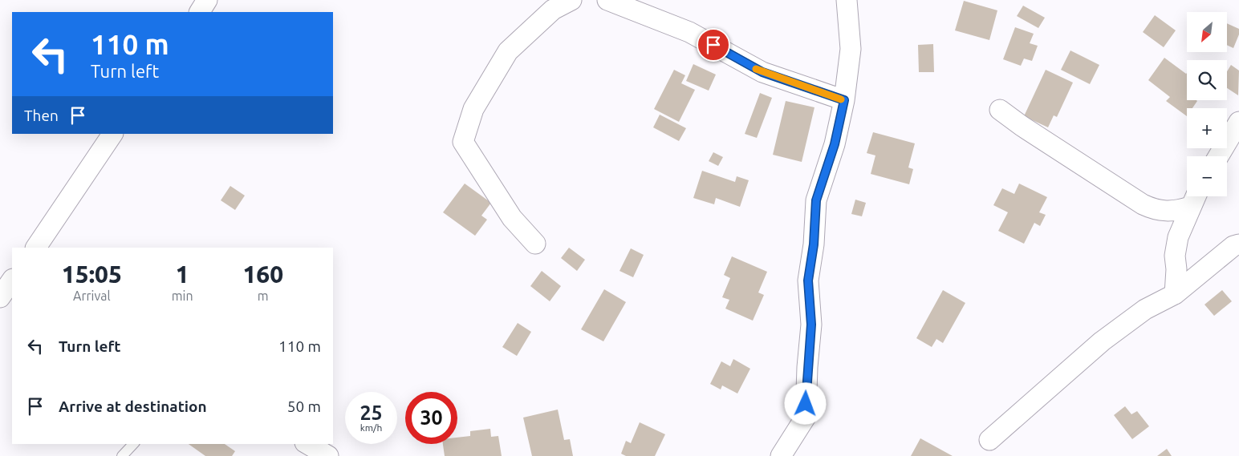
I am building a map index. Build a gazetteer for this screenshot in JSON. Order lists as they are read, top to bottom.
{
  "north": "bottom left",
  "page": {
    "map_buttons": ["+", "−"],
    "turn": ["110 m", "Turn left"],
    "then": "Then",
    "eta": [
      "15:05",
      "Arrival",
      "1",
      "min",
      "160",
      "m"
    ],
    "list": [
      {
        "name": "Turn left",
        "value": "110 m"
      },
      {
        "name": "Arrive at destination",
        "value": "50 m"
      }
    ],
    "speed": "25 km/h",
    "limit": "30"
  }
}
